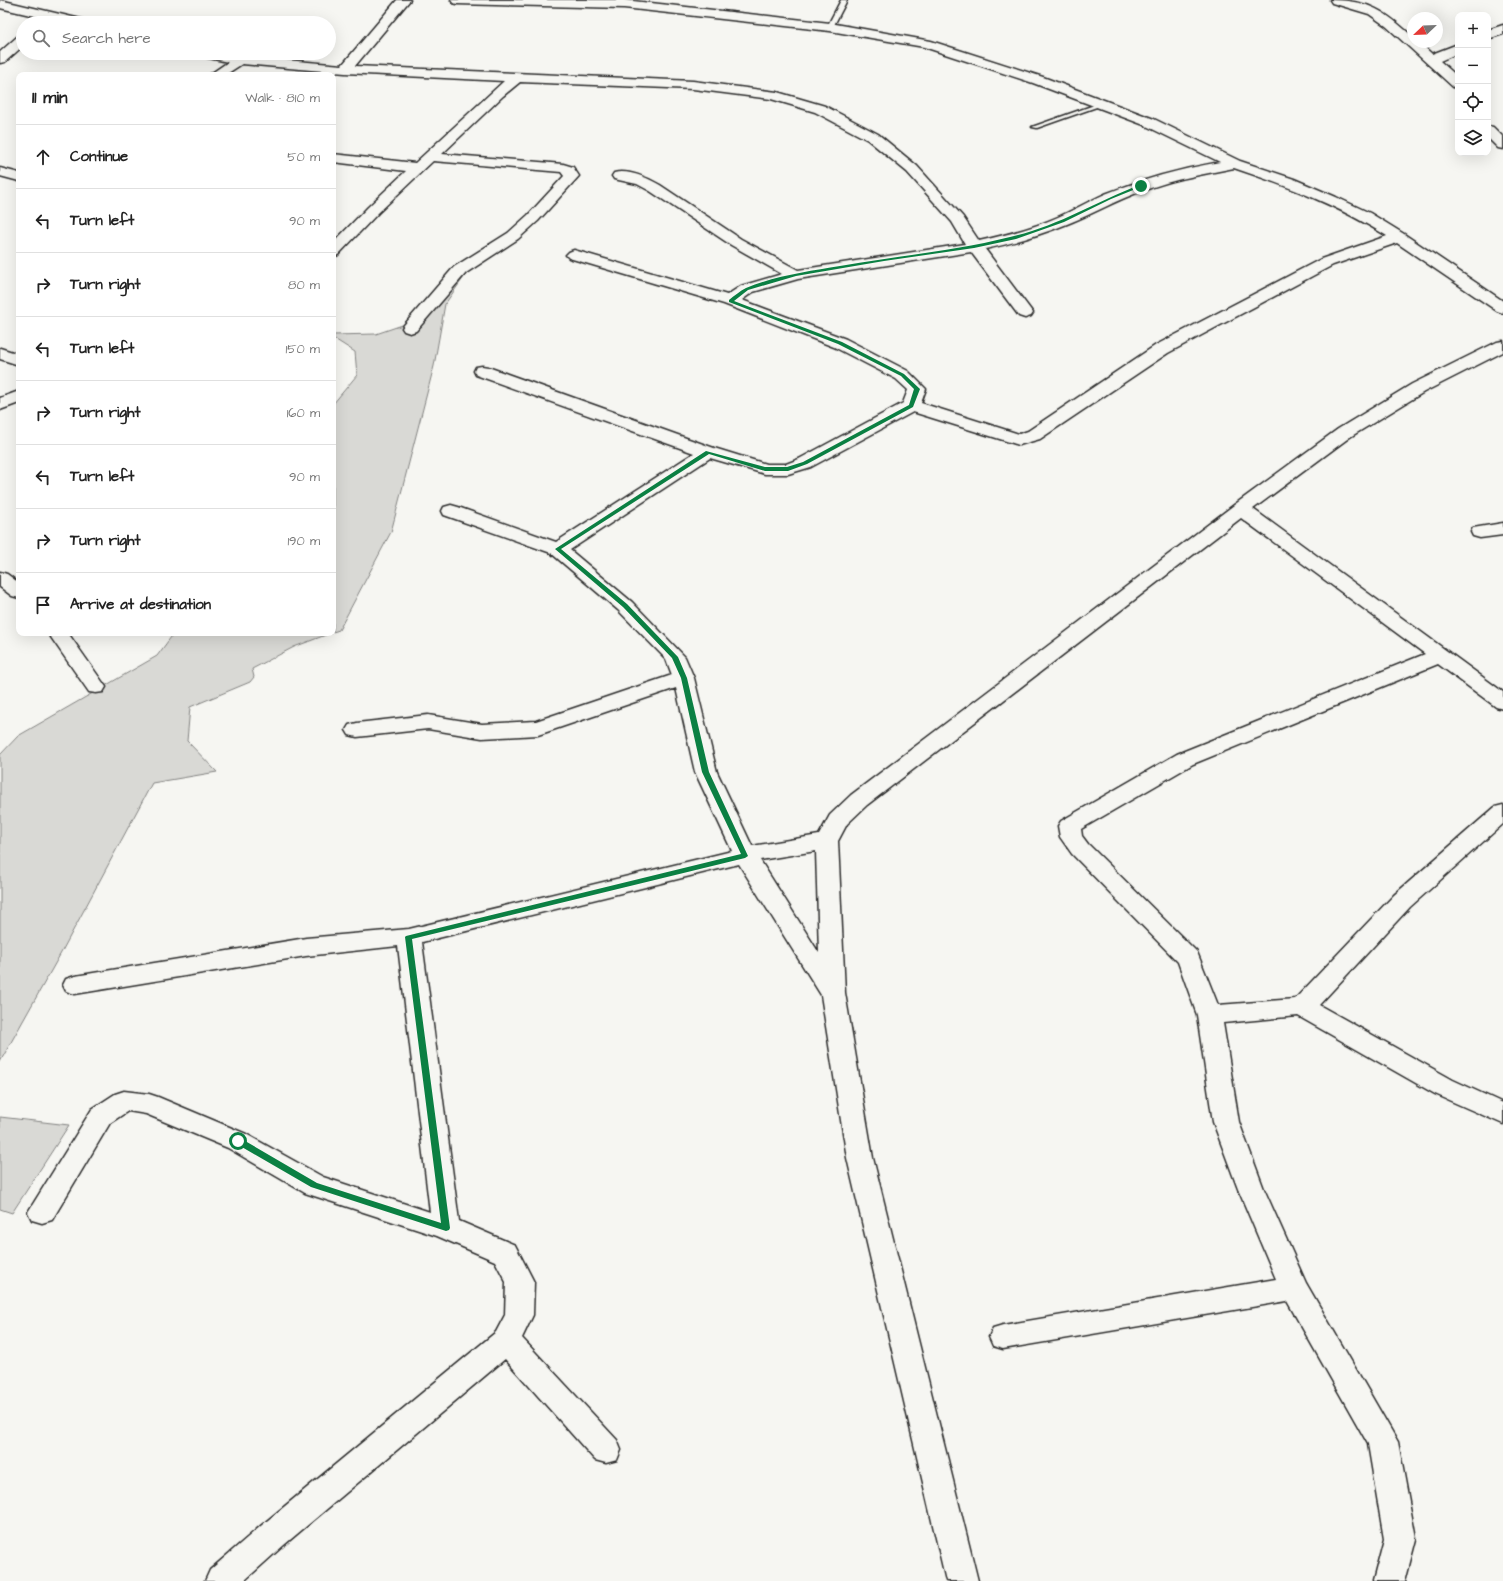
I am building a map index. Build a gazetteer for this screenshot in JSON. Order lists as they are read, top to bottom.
{
  "north": "bottom left",
  "page": {
    "map_buttons": ["+", "−"],
    "search": "Search here",
    "heading": ["11 min", "Walk · 810 m"],
    "list": [
      ["Continue", "50 m"],
      ["Turn left", "90 m"],
      ["Turn right", "80 m"],
      ["Turn left", "150 m"],
      ["Turn right", "160 m"],
      ["Turn left", "90 m"],
      ["Turn right", "190 m"],
      "Arrive at destination"
    ]
  }
}
